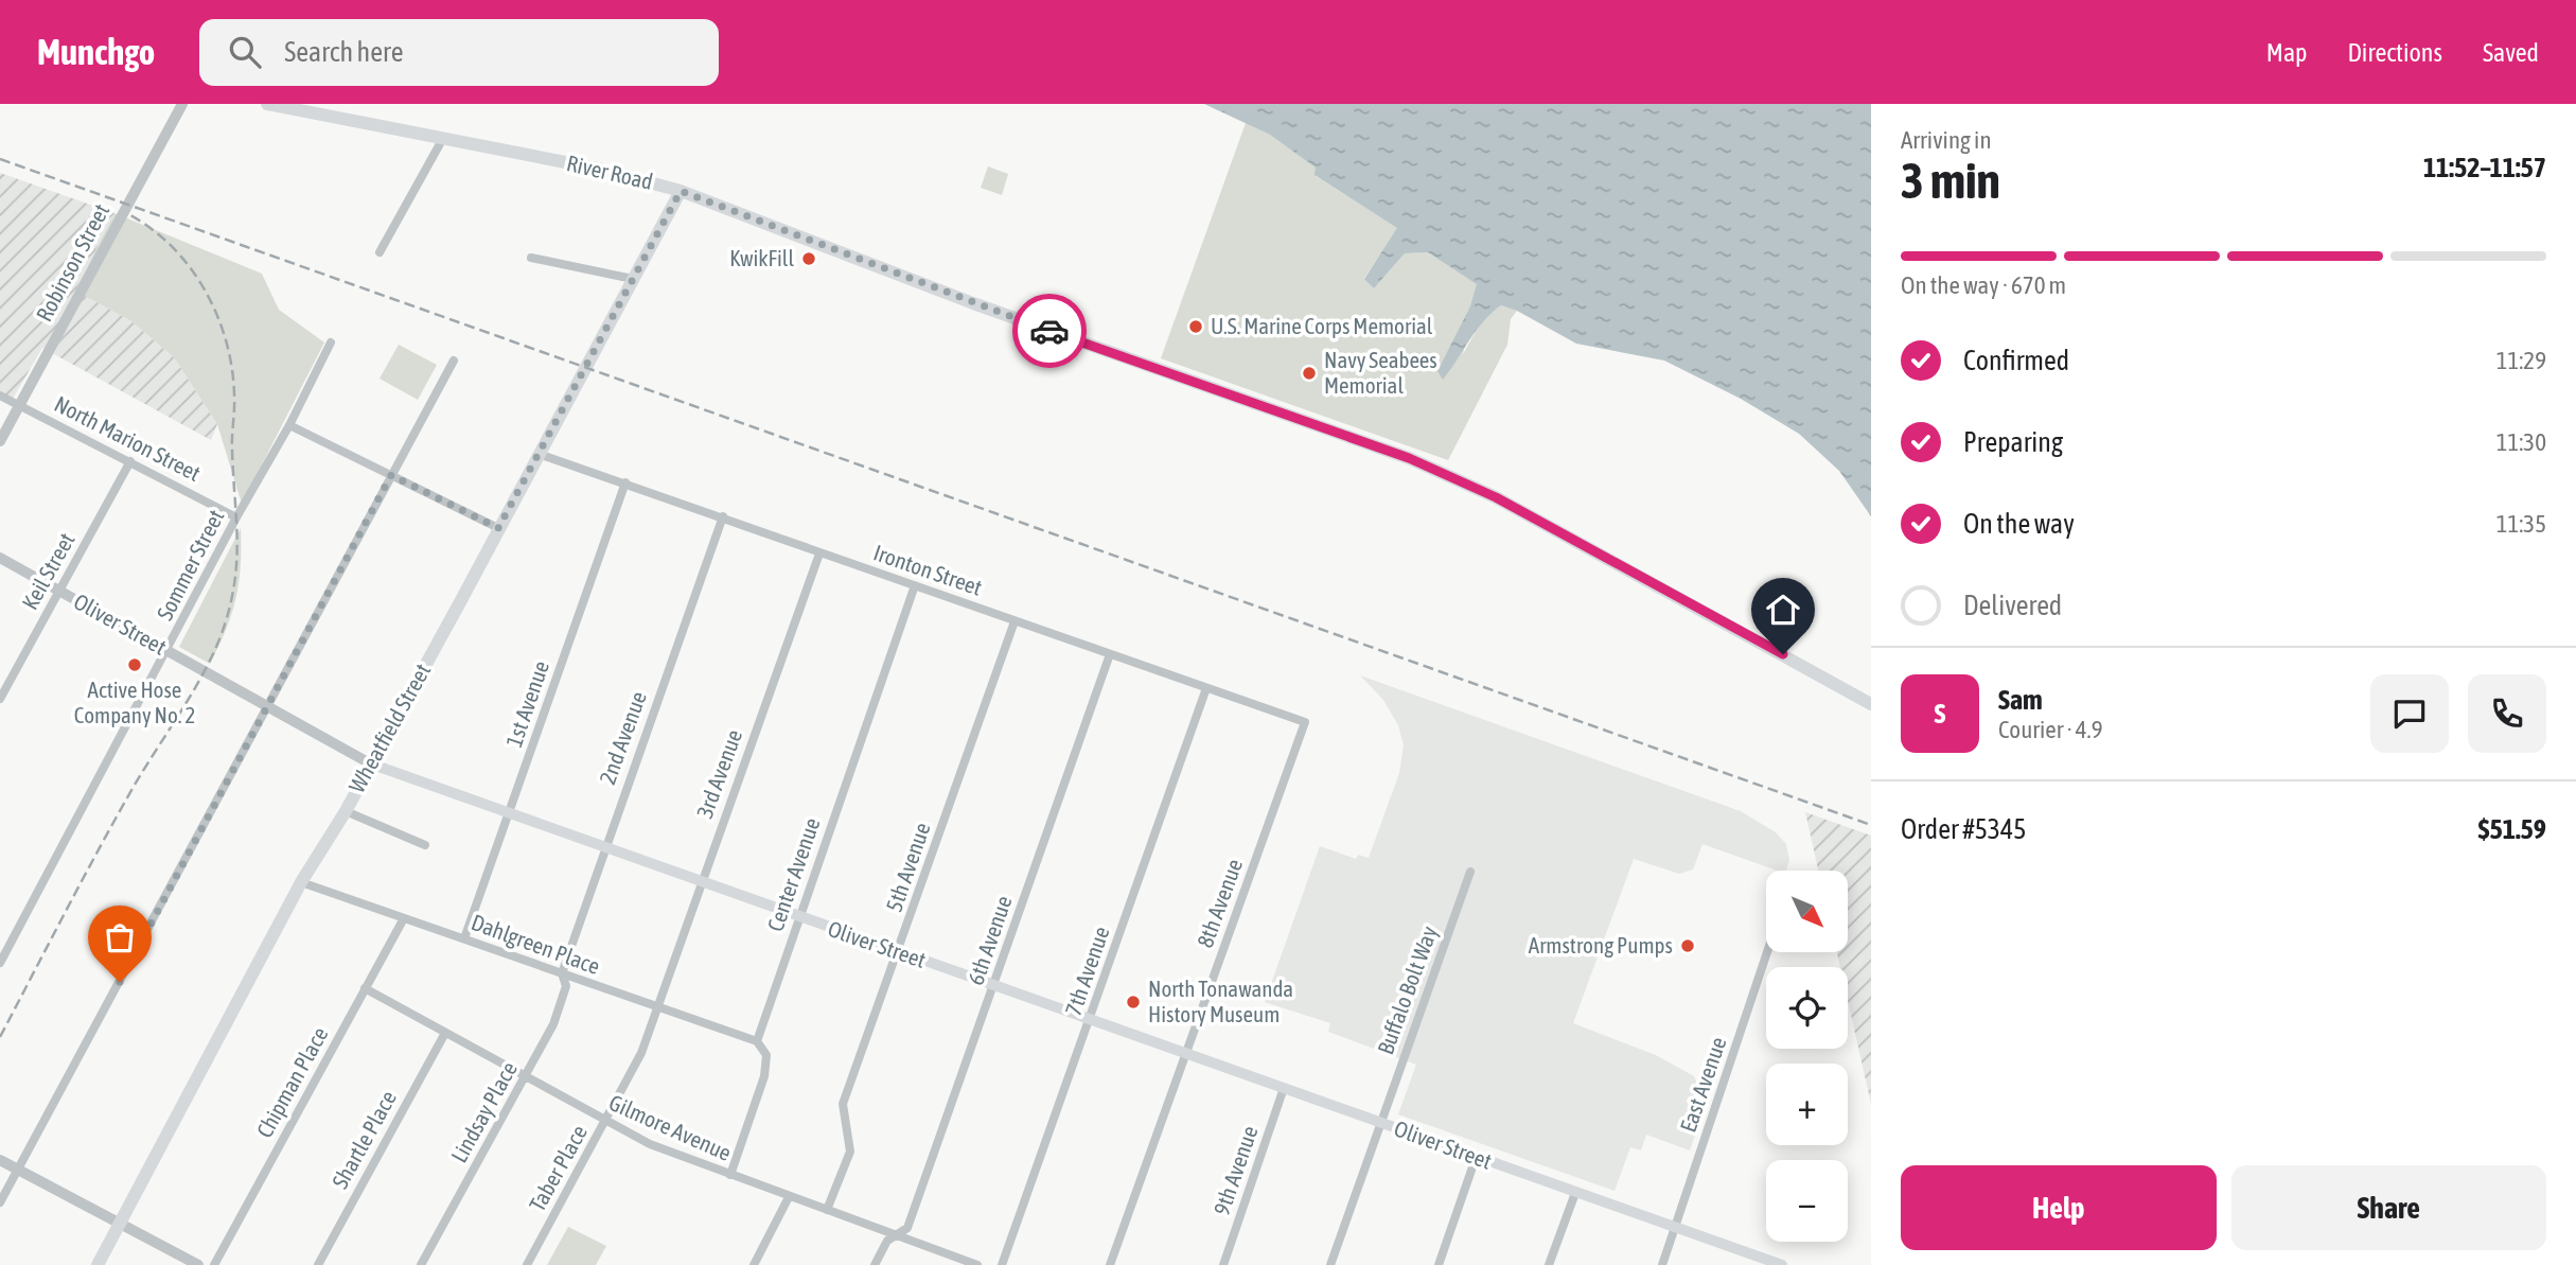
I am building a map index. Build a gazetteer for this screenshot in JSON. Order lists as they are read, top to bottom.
{
  "streets": {
    "main road": ["River Road", "Oliver Street", "Wheatfield Street"],
    "street": [
      "Robinson Street",
      "North Marion Street",
      "Sommer Street",
      "Ironton Street",
      "Keil Street",
      "1st Avenue",
      "2nd Avenue",
      "3rd Avenue",
      "5th Avenue",
      "Center Avenue",
      "8th Avenue",
      "6th Avenue",
      "Dahlgreen Place",
      "7th Avenue",
      "Buffalo Bolt Way",
      "Chipman Place",
      "East Avenue",
      "Lindsay Place",
      "Gilmore Avenue",
      "Shartle Place",
      "Taber Place",
      "9th Avenue"
    ]
  },
  "crossings": [
    ["River Road", "Wheatfield Street"],
    ["Robinson Street", "North Marion Street"],
    ["North Marion Street", "Sommer Street"],
    ["North Marion Street", "Keil Street"],
    ["Sommer Street", "Oliver Street"],
    ["Ironton Street", "1st Avenue"],
    ["Ironton Street", "Wheatfield Street"],
    ["Ironton Street", "2nd Avenue"],
    ["Ironton Street", "3rd Avenue"],
    ["Ironton Street", "5th Avenue"],
    ["Ironton Street", "Center Avenue"],
    ["Ironton Street", "8th Avenue"],
    ["Ironton Street", "6th Avenue"],
    ["Ironton Street", "7th Avenue"],
    ["Keil Street", "Oliver Street"],
    ["Oliver Street", "1st Avenue"],
    ["Oliver Street", "Wheatfield Street"],
    ["Oliver Street", "2nd Avenue"],
    ["Oliver Street", "3rd Avenue"],
    ["Oliver Street", "5th Avenue"],
    ["Oliver Street", "Center Avenue"],
    ["Oliver Street", "8th Avenue"],
    ["Oliver Street", "6th Avenue"],
    ["Oliver Street", "7th Avenue"],
    ["Oliver Street", "Buffalo Bolt Way"],
    ["Oliver Street", "East Avenue"],
    ["Oliver Street", "9th Avenue"],
    ["1st Avenue", "Dahlgreen Place"],
    ["Wheatfield Street", "Dahlgreen Place"],
    ["2nd Avenue", "Dahlgreen Place"],
    ["2nd Avenue", "Lindsay Place"],
    ["3rd Avenue", "Dahlgreen Place"],
    ["3rd Avenue", "Taber Place"],
    ["5th Avenue", "Gilmore Avenue"],
    ["Center Avenue", "Dahlgreen Place"],
    ["6th Avenue", "Gilmore Avenue"],
    ["Dahlgreen Place", "Chipman Place"],
    ["Dahlgreen Place", "Lindsay Place"],
    ["Dahlgreen Place", "Taber Place"],
    ["Chipman Place", "Gilmore Avenue"],
    ["Lindsay Place", "Gilmore Avenue"],
    ["Gilmore Avenue", "Shartle Place"],
    ["Gilmore Avenue", "Taber Place"]
  ],
  "places": [
    "KwikFill",
    "U.S. Marine Corps Memorial",
    "Navy Seabees Memorial",
    "Active Hose Company No. 2",
    "Armstrong Pumps",
    "North Tonawanda History Museum"
  ],
  "north": "bottom right",
  "page": {
    "header": "Munchgo",
    "search": "Search here",
    "nav": ["Map", "Directions", "Saved"],
    "heading": ["3 min", "Arriving in", "11:52–11:57"],
    "panel": [
      "Sam",
      "Courier · 4.9",
      "Order #5345",
      "$51.59"
    ],
    "bar": "On the way · 670 m",
    "list": [
      ["Confirmed", "11:29"],
      ["Preparing", "11:30"],
      ["On the way", "11:35"],
      "Delivered"
    ],
    "round": "S",
    "map_buttons": ["+", "−"],
    "buttons": ["Help", "Share"]
  }
}
